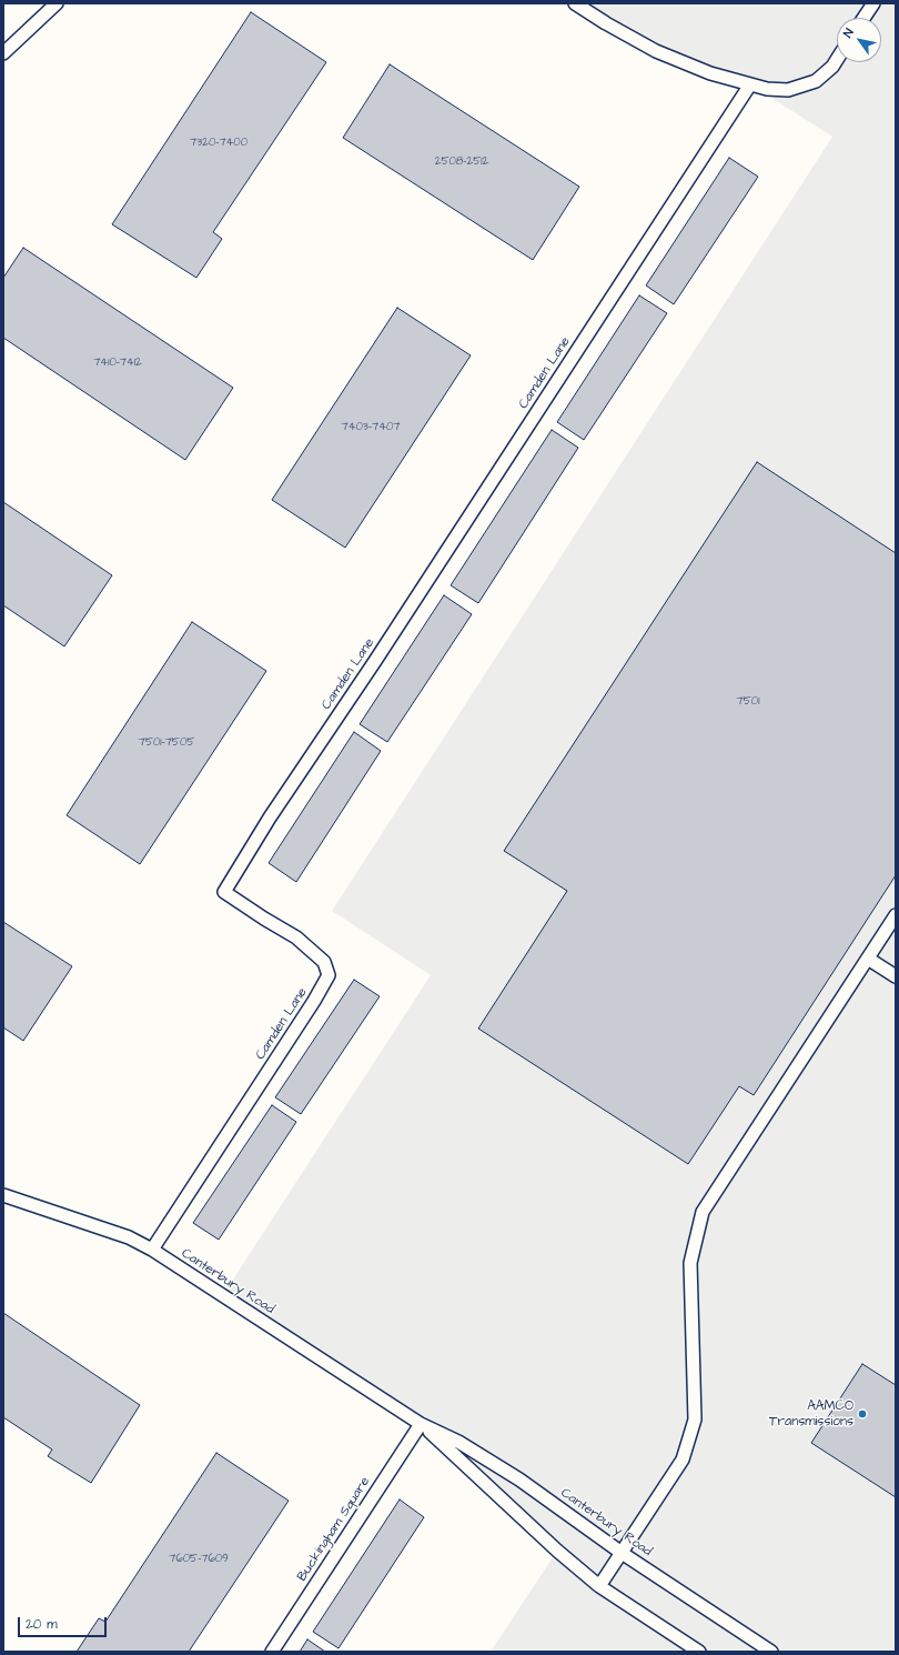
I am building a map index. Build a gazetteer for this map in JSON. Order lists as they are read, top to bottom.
{
  "streets": {
    "lane": ["Camden Lane", "Canterbury Road", "Buckingham Square"]
  },
  "crossings": [
    ["Camden Lane", "Canterbury Road"],
    ["Canterbury Road", "Buckingham Square"]
  ],
  "places": ["AAMCO Transmissions"],
  "house_numbers": [
    "7320-7400",
    "2508-2512",
    "7410-7412",
    "7403-7407",
    "7501",
    "7501-7505",
    "7605-7609"
  ],
  "scale_bar": "20 m",
  "north": "top left"
}
